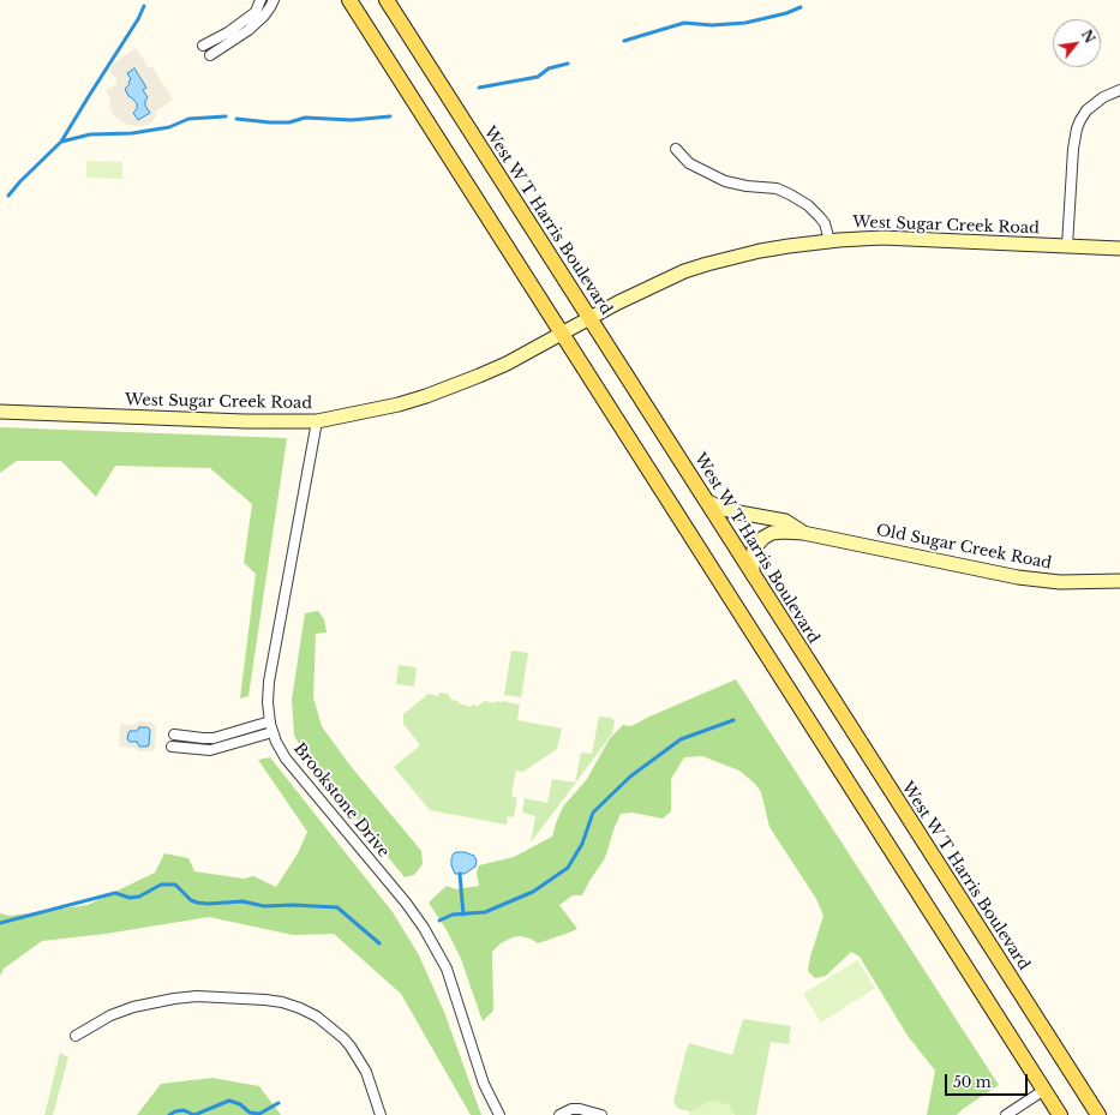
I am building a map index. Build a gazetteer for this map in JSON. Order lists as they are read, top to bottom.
{
  "streets": {
    "main road": ["West W T Harris Boulevard", "West Sugar Creek Road", "Old Sugar Creek Road"],
    "street": ["Brookstone Drive"]
  },
  "crossings": [
    ["West W T Harris Boulevard", "West Sugar Creek Road"],
    ["West W T Harris Boulevard", "Old Sugar Creek Road"],
    ["West Sugar Creek Road", "Brookstone Drive"]
  ],
  "scale_bar": "50 m",
  "north": "top right"
}
